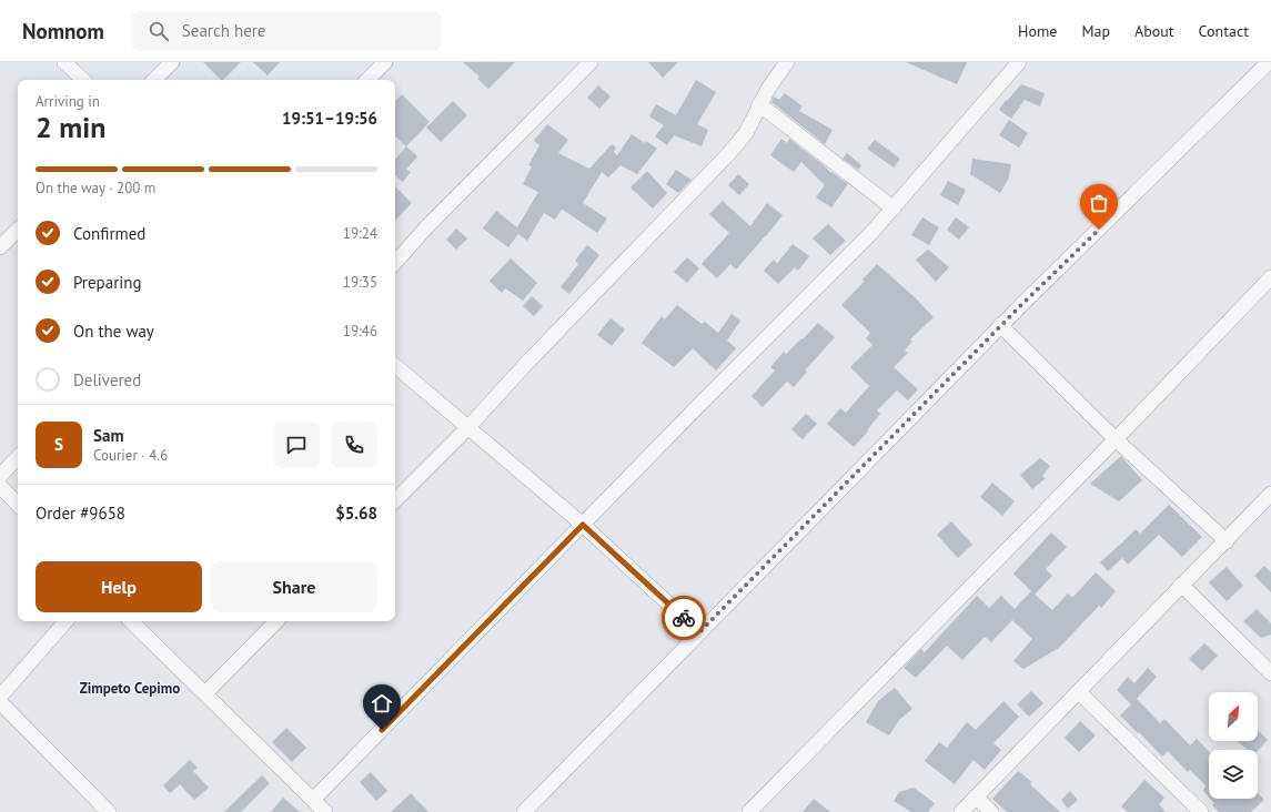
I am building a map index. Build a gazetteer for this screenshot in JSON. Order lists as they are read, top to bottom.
{
  "districts": ["Zimpeto Cepimo"],
  "north": "top right",
  "page": {
    "header": "Nomnom",
    "search": "Search here",
    "nav": [
      "Home",
      "Map",
      "About",
      "Contact"
    ],
    "heading": ["2 min", "Arriving in", "19:51–19:56"],
    "panel": [
      "Sam",
      "Courier · 4.6",
      "Order #9658",
      "$5.68"
    ],
    "bar": "On the way · 200 m",
    "list": [
      ["Confirmed", "19:24"],
      ["Preparing", "19:35"],
      ["On the way", "19:46"],
      "Delivered"
    ],
    "round": "S",
    "buttons": ["Help", "Share"]
  }
}
